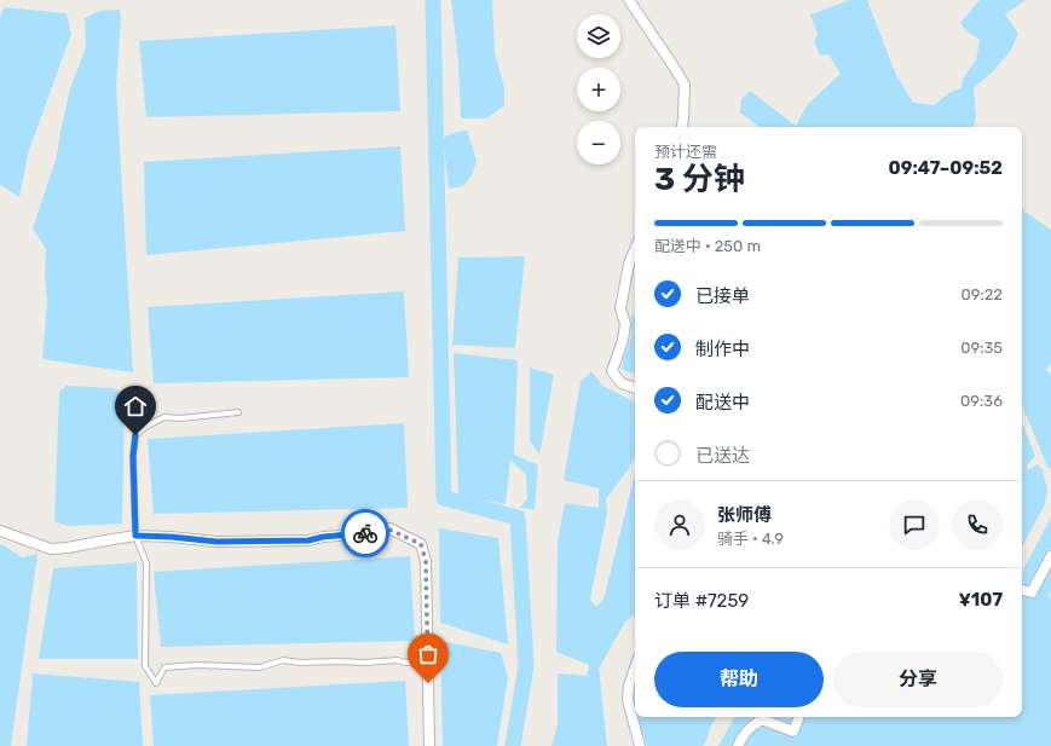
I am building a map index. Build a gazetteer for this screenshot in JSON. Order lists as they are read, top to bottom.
{
  "page": {
    "map_buttons": ["+", "−"],
    "heading": ["3 分钟", "预计还需", "09:47–09:52"],
    "panel": [
      "张师傅",
      "骑手 · 4.9",
      "订单 #7259",
      "¥107"
    ],
    "bar": "配送中 · 250 m",
    "list": [
      ["已接单", "09:22"],
      ["制作中", "09:35"],
      ["配送中", "09:36"],
      "已送达"
    ],
    "buttons": ["帮助", "分享"]
  }
}
